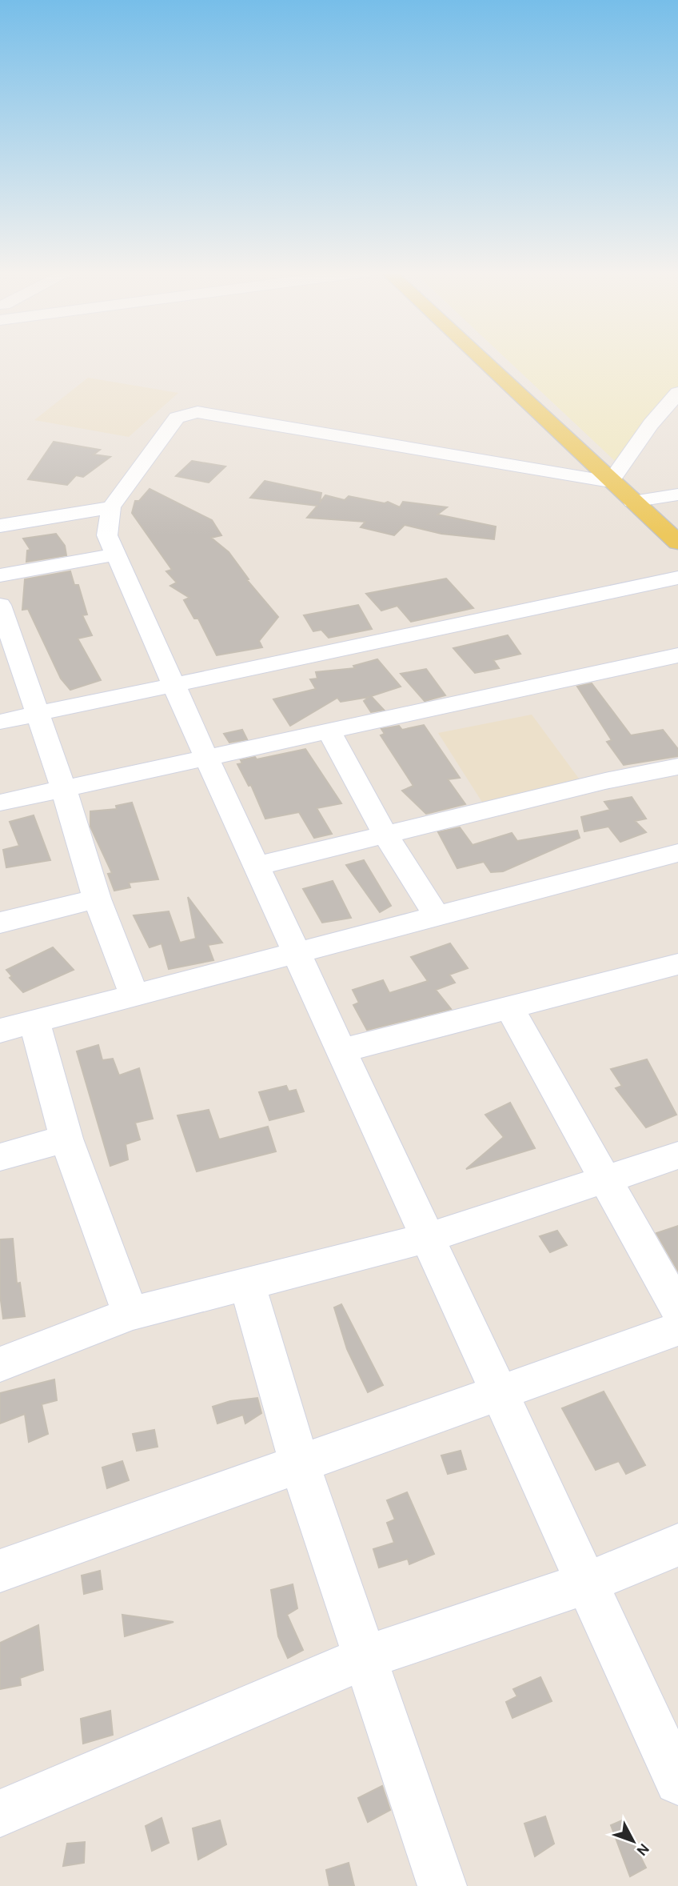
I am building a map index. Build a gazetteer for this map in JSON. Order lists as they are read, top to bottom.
{
  "north": "bottom right"
}
